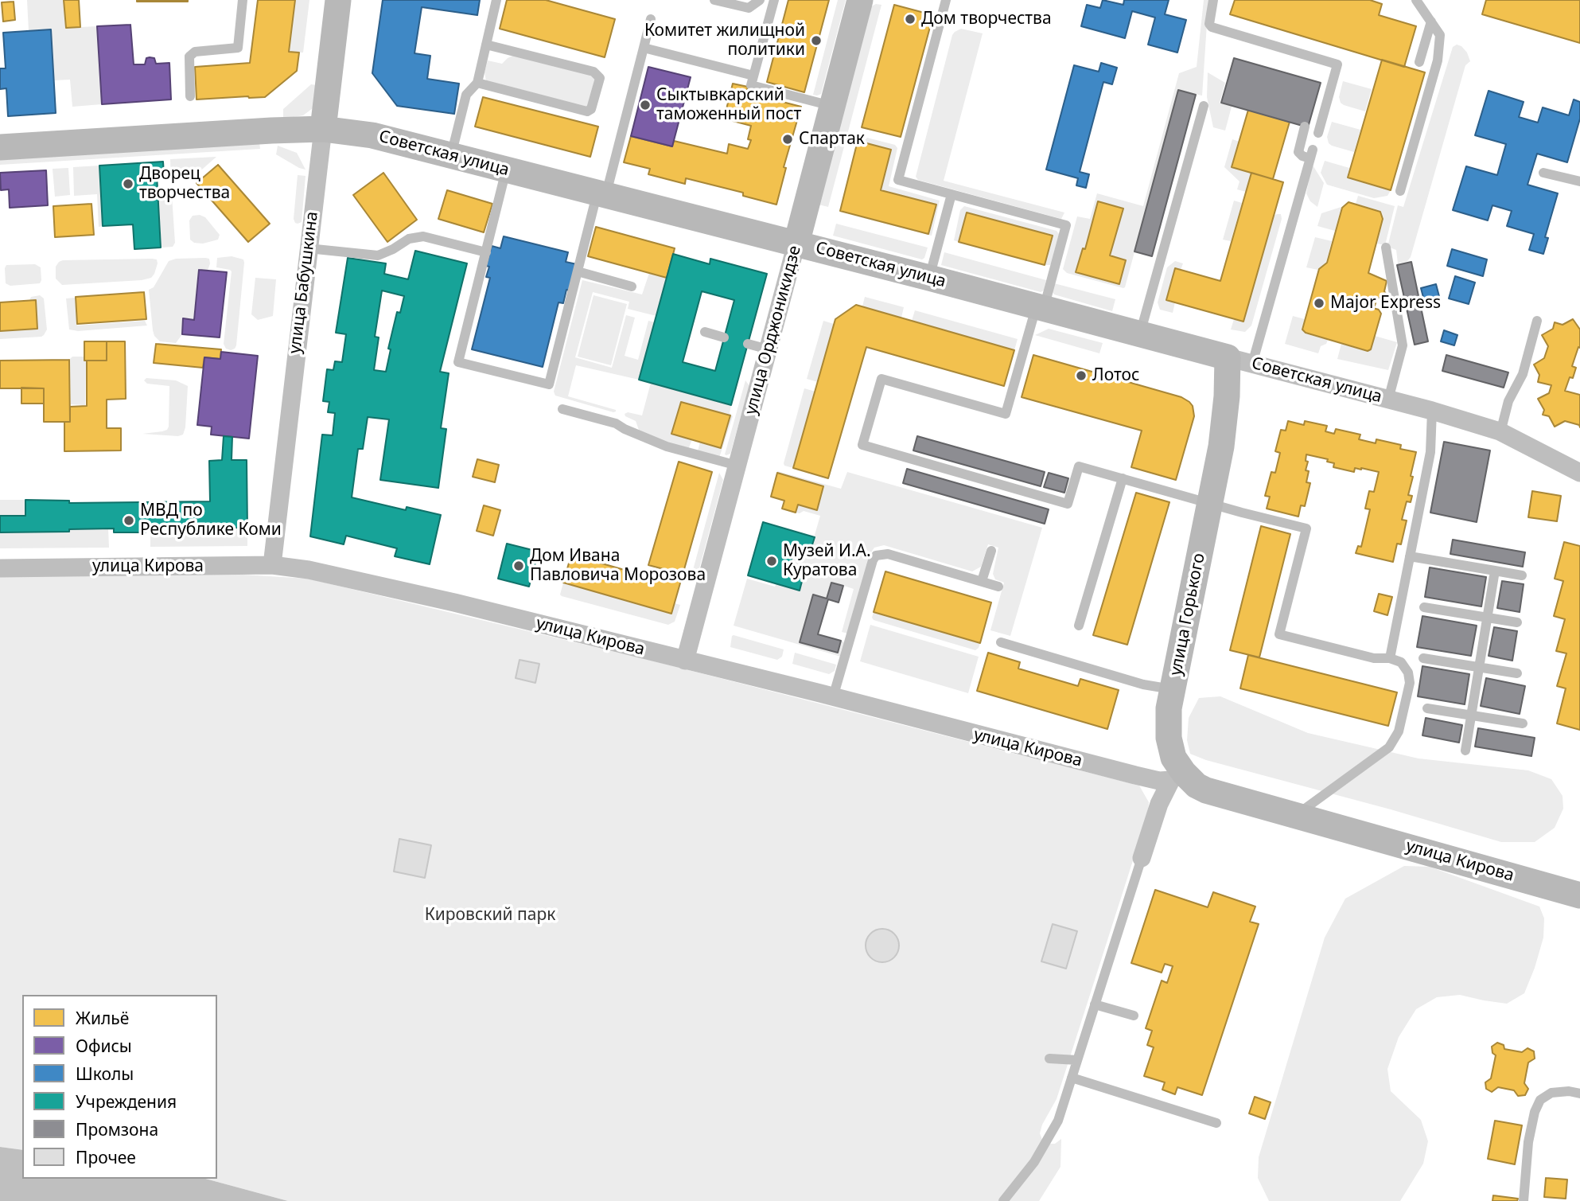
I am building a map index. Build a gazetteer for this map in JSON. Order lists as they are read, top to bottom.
{
  "streets": {
    "street": [
      "Советская улица",
      "улица Бабушкина",
      "улица Орджоникидзе",
      "улица Кирова",
      "улица Горького"
    ]
  },
  "crossings": [
    ["Советская улица", "улица Бабушкина"],
    ["Советская улица", "улица Орджоникидзе"],
    ["Советская улица", "улица Горького"],
    ["улица Бабушкина", "улица Кирова"],
    ["улица Орджоникидзе", "улица Кирова"],
    ["улица Кирова", "улица Горького"]
  ],
  "parks": ["Кировский парк"],
  "places": [
    "Дом творчества",
    "Комитет жилищной политики",
    "Сыктывкарский таможенный пост",
    "Спартак",
    "Дворец творчества",
    "Major Express",
    "Лотос",
    "МВД по Республике Коми",
    "Музей И.А. Куратова",
    "Дом Ивана Павловича Морозова"
  ],
  "legend": [
    "Жильё",
    "Офисы",
    "Школы",
    "Учреждения",
    "Промзона",
    "Прочее"
  ]
}
